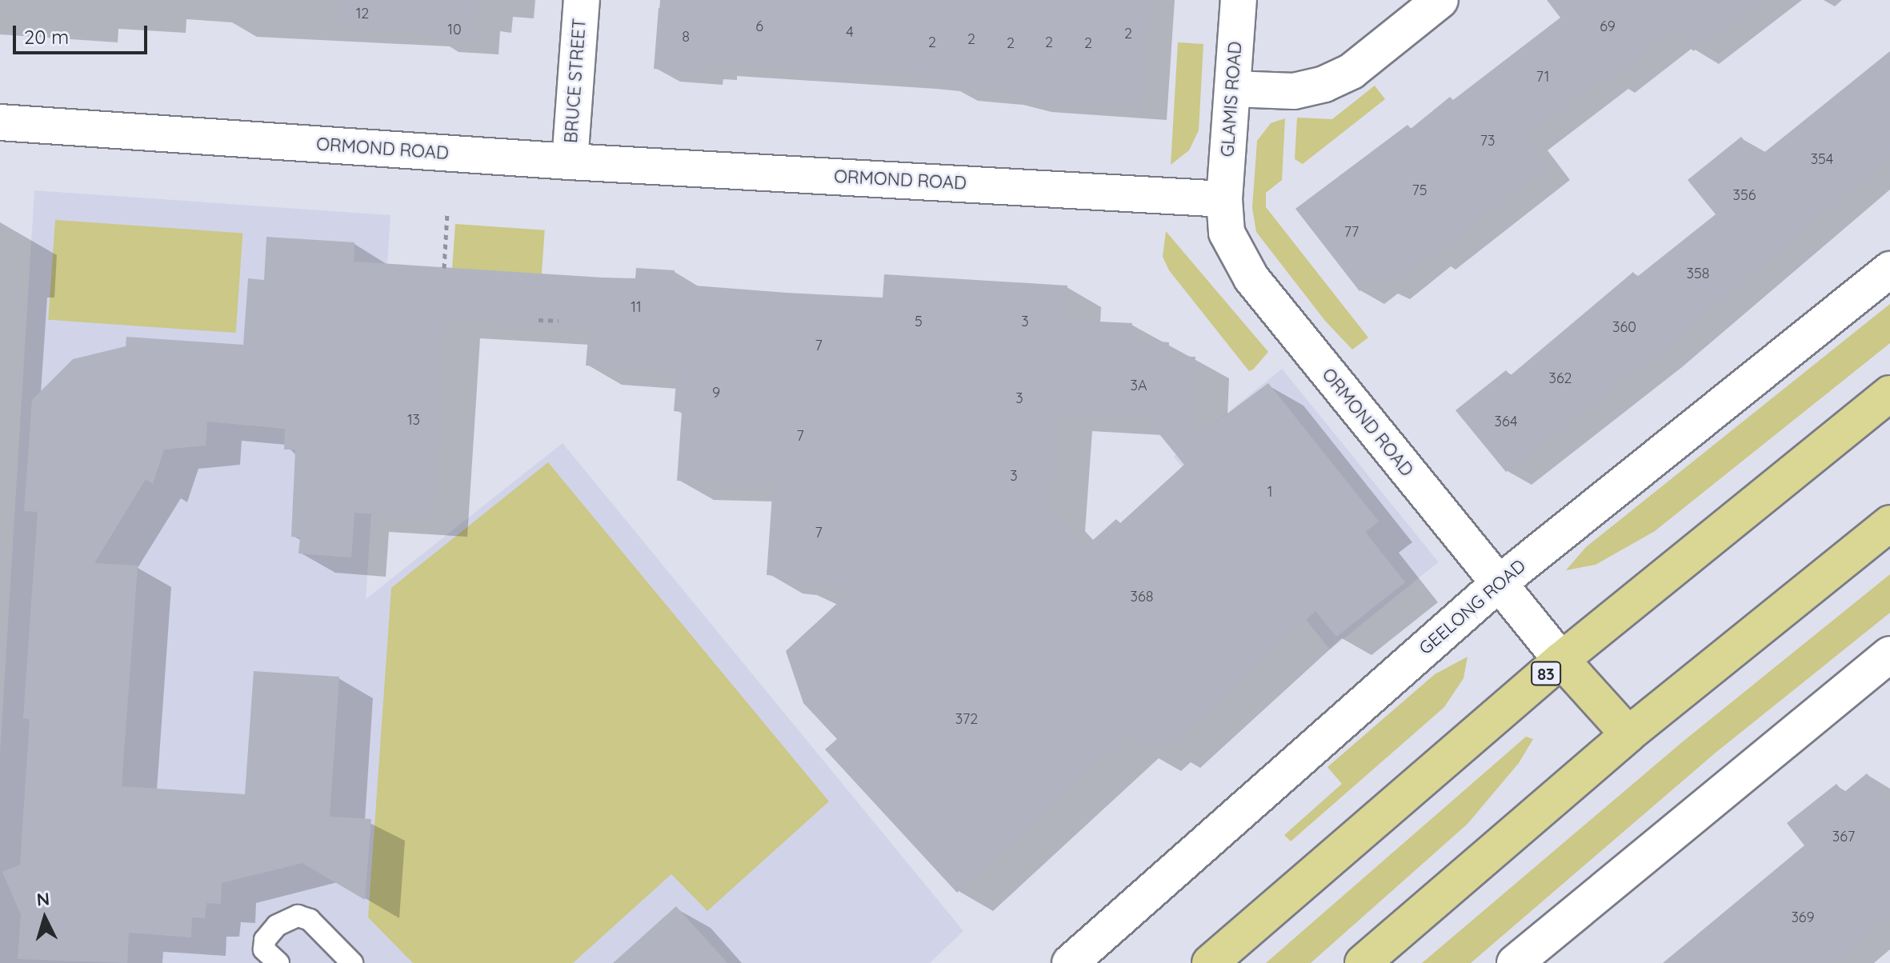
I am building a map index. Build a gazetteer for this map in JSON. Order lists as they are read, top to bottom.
{
  "streets": {
    "highway": ["83"],
    "street": [
      "BRUCE STREET",
      "GLAMIS ROAD",
      "ORMOND ROAD",
      "GEELONG ROAD"
    ]
  },
  "crossings": [
    ["BRUCE STREET", "ORMOND ROAD"],
    ["GLAMIS ROAD", "ORMOND ROAD"],
    ["ORMOND ROAD", "GEELONG ROAD"],
    ["ORMOND ROAD", "83"]
  ],
  "house_numbers": [
    "12",
    "6",
    "69",
    "10",
    "4",
    "2",
    "8",
    "2",
    "2",
    "2",
    "2",
    "2",
    "71",
    "73",
    "354",
    "75",
    "356",
    "77",
    "358",
    "11",
    "5",
    "3",
    "360",
    "7",
    "362",
    "3A",
    "9",
    "3",
    "13",
    "364",
    "7",
    "3",
    "1",
    "7",
    "368",
    "372",
    "367",
    "369"
  ],
  "scale_bar": "20 m",
  "north": "top"
}
